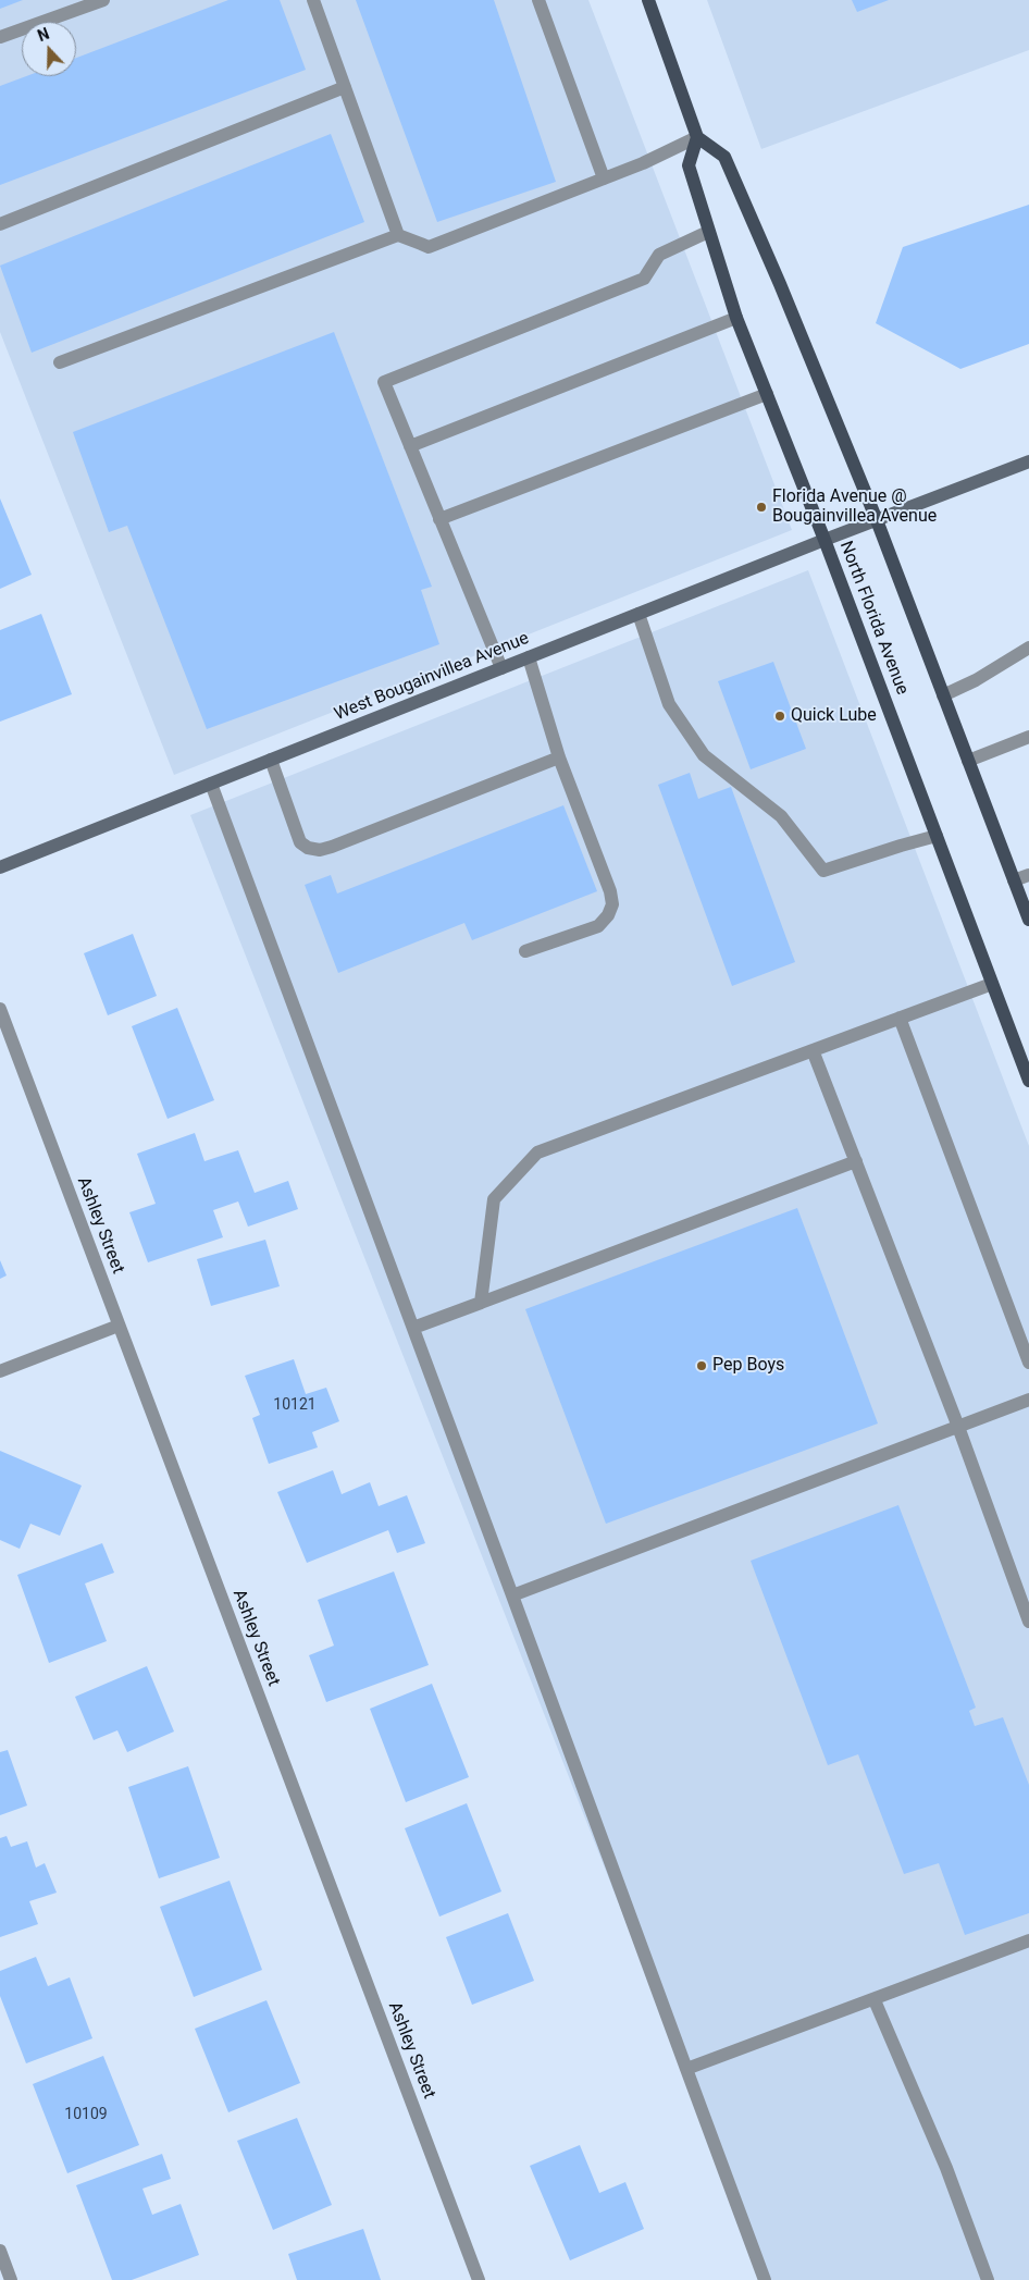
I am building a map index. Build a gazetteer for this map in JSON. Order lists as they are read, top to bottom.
{
  "streets": {
    "main road": ["North Florida Avenue"],
    "street": ["West Bougainvillea Avenue", "Ashley Street"]
  },
  "crossings": [
    ["North Florida Avenue", "West Bougainvillea Avenue"]
  ],
  "places": ["Florida Avenue @ Bougainvillea Avenue", "Quick Lube", "Pep Boys"],
  "house_numbers": ["10121", "10109"],
  "north": "top"
}
